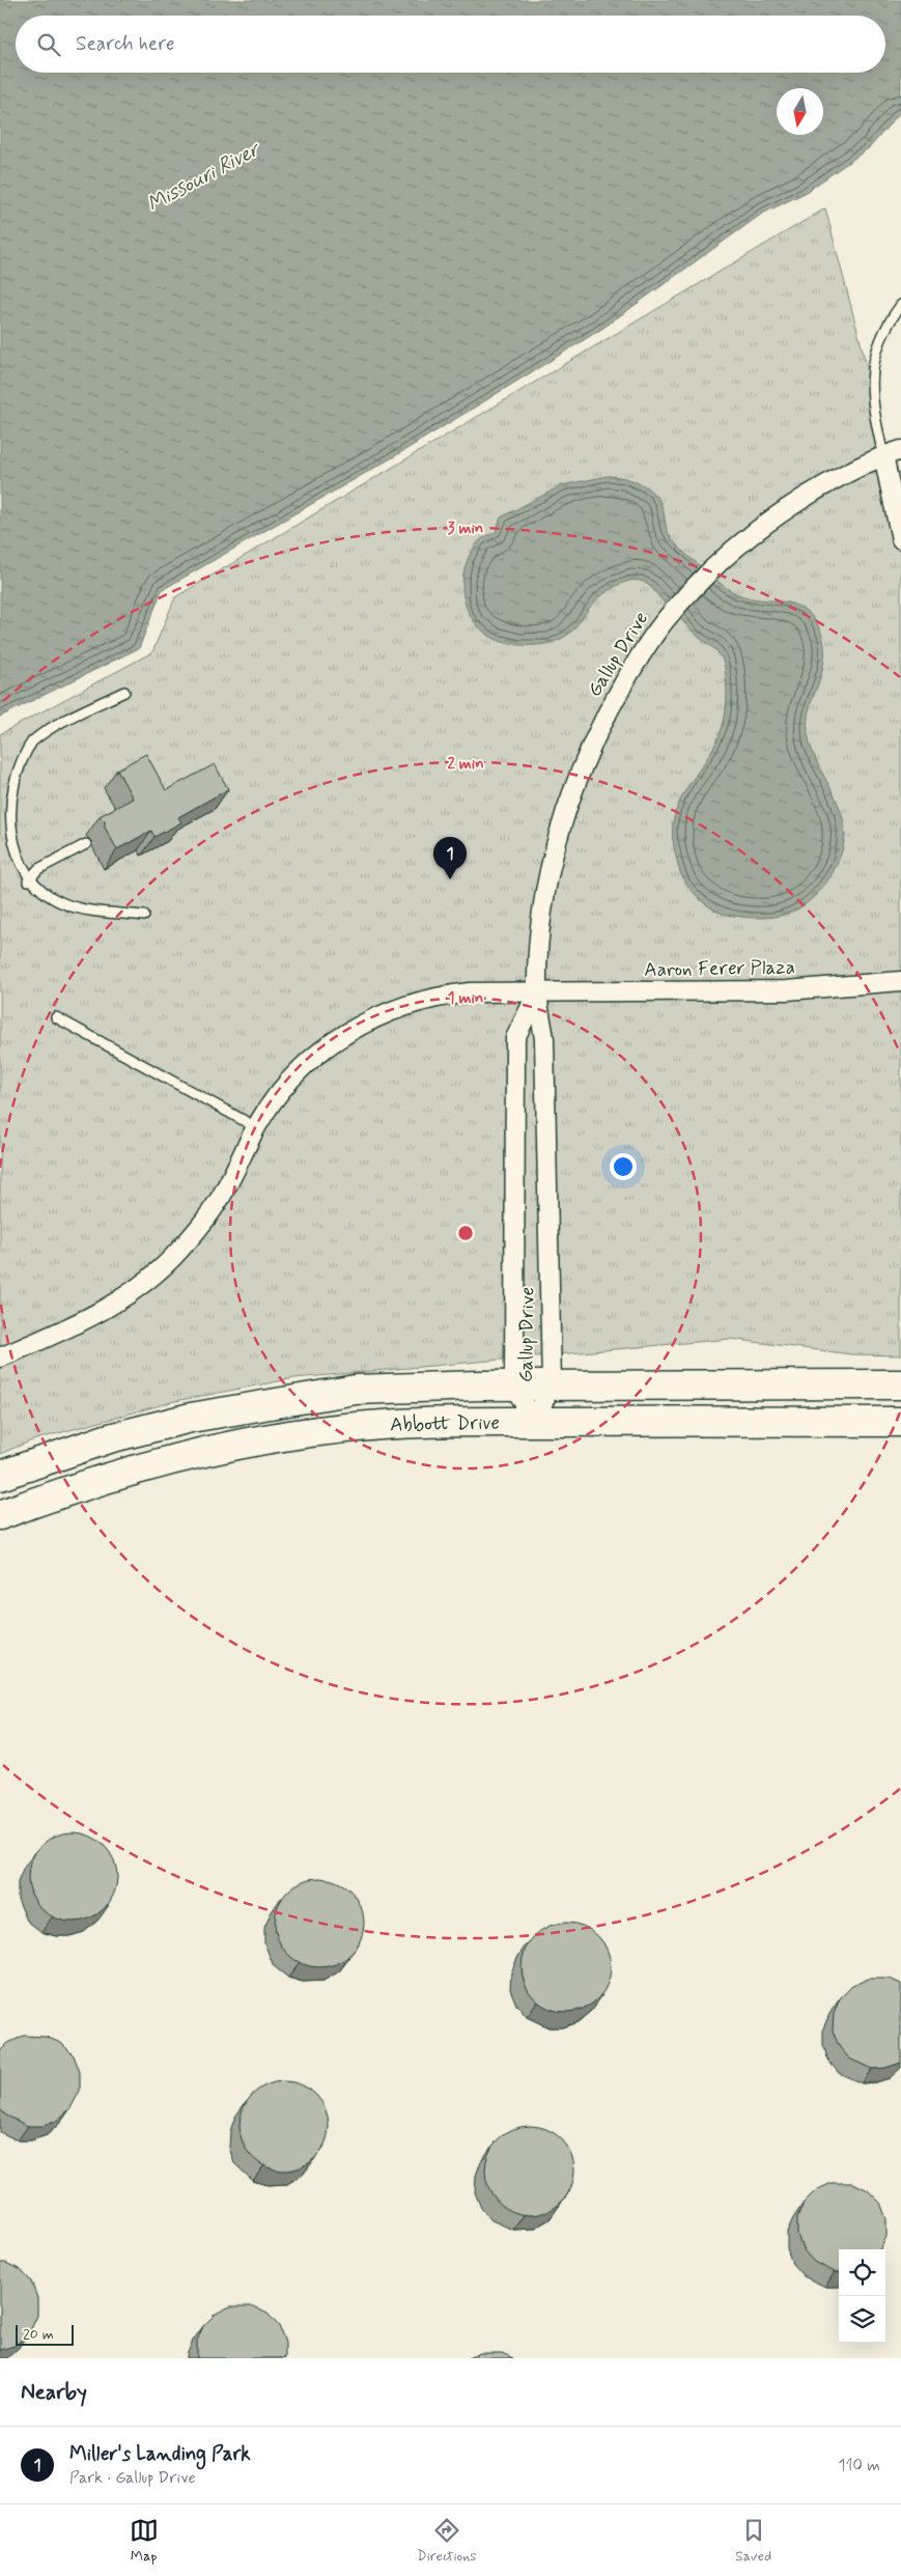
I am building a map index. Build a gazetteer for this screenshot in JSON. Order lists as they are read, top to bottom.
{
  "streets": {
    "highway": ["Abbott Drive"],
    "street": ["Gallup Drive", "Aaron Ferer Plaza"]
  },
  "crossings": [
    ["Gallup Drive", "Aaron Ferer Plaza"],
    ["Gallup Drive", "Abbott Drive"]
  ],
  "water": ["Missouri River"],
  "scale_bar": "20 m",
  "north": "bottom",
  "page": {
    "search": "Search here",
    "pins": "1",
    "scale": "20 m",
    "heading": "Nearby",
    "list": [
      {
        "mark": "1",
        "name": "Miller's Landing Park",
        "note": "Park · Gallup Drive",
        "value": "110 m"
      }
    ],
    "nav": ["Map", "Directions", "Saved"]
  },
  "rings": ["3 min", "2 min", "1 min"]
}
